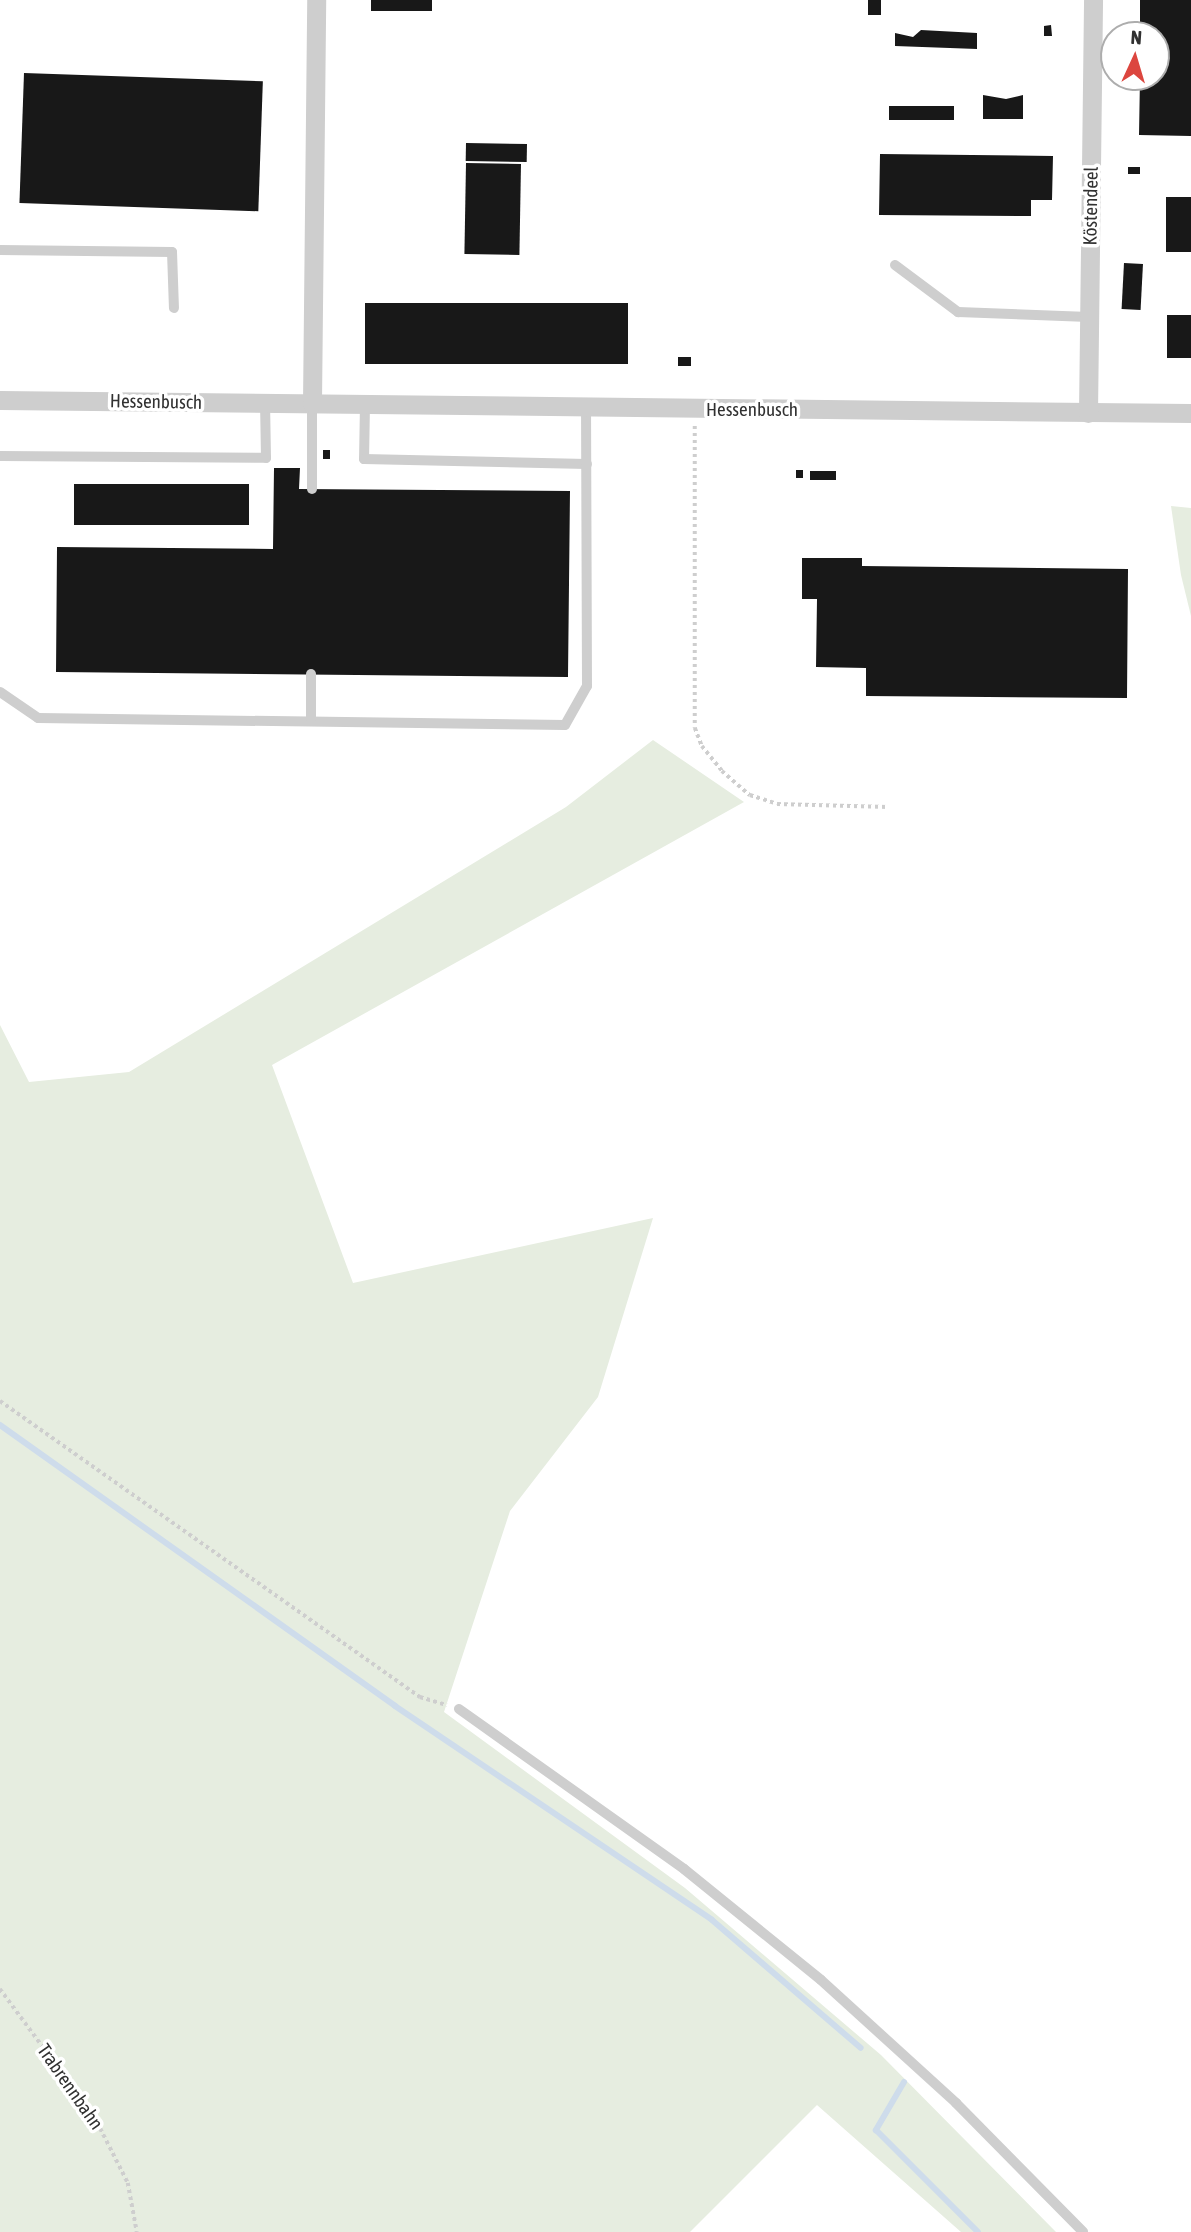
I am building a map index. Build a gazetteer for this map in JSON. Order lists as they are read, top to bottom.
{
  "streets": {
    "street": ["Köstendeel", "Hessenbusch"],
    "path": ["Trabrennbahn"]
  },
  "crossings": [
    ["Köstendeel", "Hessenbusch"]
  ],
  "north": "top"
}
